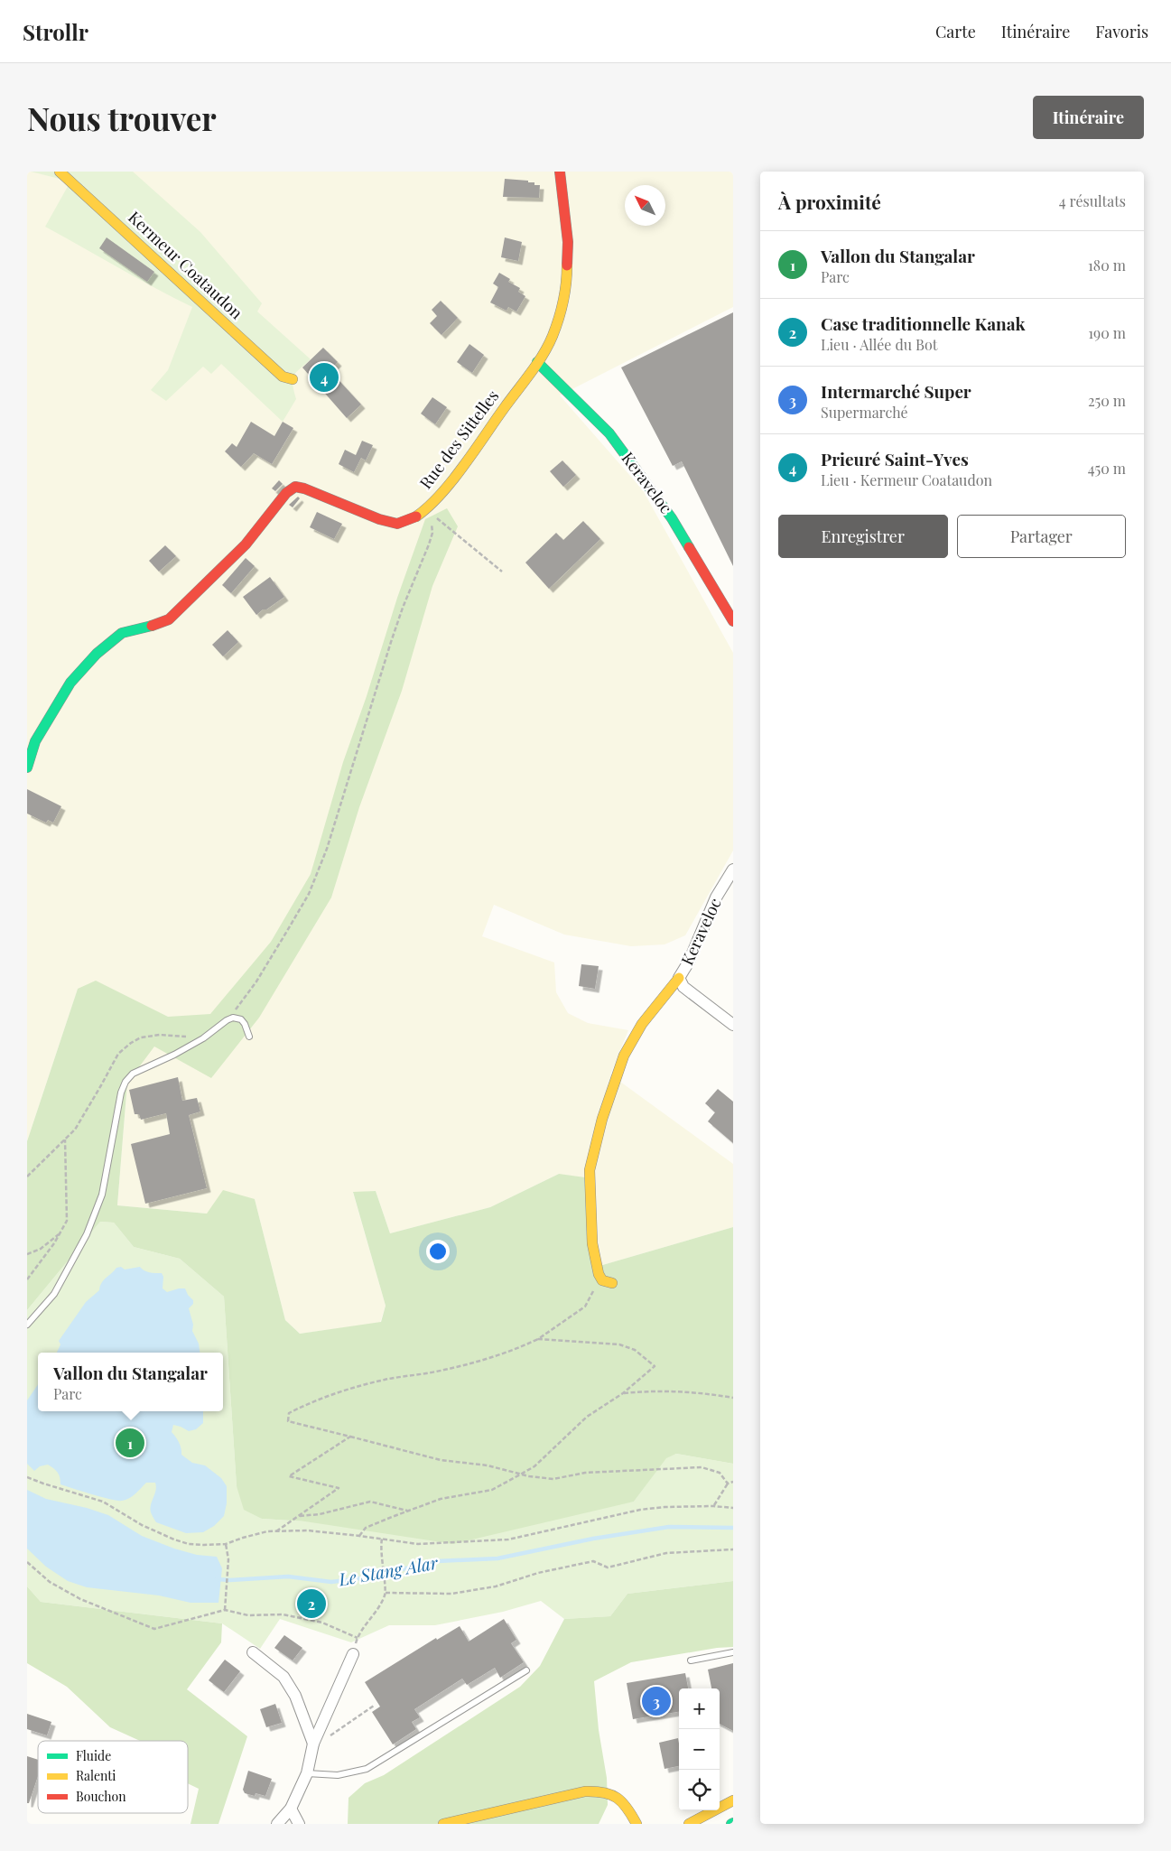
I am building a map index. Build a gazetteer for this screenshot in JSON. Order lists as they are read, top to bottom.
{
  "streets": {
    "street": ["Kermeur Coataudon", "Rue des Sittelles", "Keraveloc"]
  },
  "crossings": [
    ["Rue des Sittelles", "Keraveloc"]
  ],
  "water": ["Le Stang Alar"],
  "legend": ["Fluide", "Ralenti", "Bouchon"],
  "north": "top left",
  "page": {
    "header": "Strollr",
    "nav": ["Carte", "Itinéraire", "Favoris"],
    "buttons": [
      "Itinéraire",
      ["Enregistrer", "Partager"]
    ],
    "title": "Nous trouver",
    "heading": ["À proximité", "4 résultats"],
    "list": [
      {
        "mark": "1",
        "name": "Vallon du Stangalar",
        "note": "Parc",
        "value": "180 m"
      },
      {
        "mark": "2",
        "name": "Case traditionnelle Kanak",
        "note": "Lieu · Allée du Bot",
        "value": "190 m"
      },
      {
        "mark": "3",
        "name": "Intermarché Super",
        "note": "Supermarché",
        "value": "250 m"
      },
      {
        "mark": "4",
        "name": "Prieuré Saint-Yves",
        "note": "Lieu · Kermeur Coataudon",
        "value": "450 m"
      }
    ],
    "pins": [
      "4",
      "1",
      "2",
      "3"
    ],
    "popup": ["Vallon du Stangalar", "Parc"],
    "map_buttons": ["+", "−"]
  }
}
